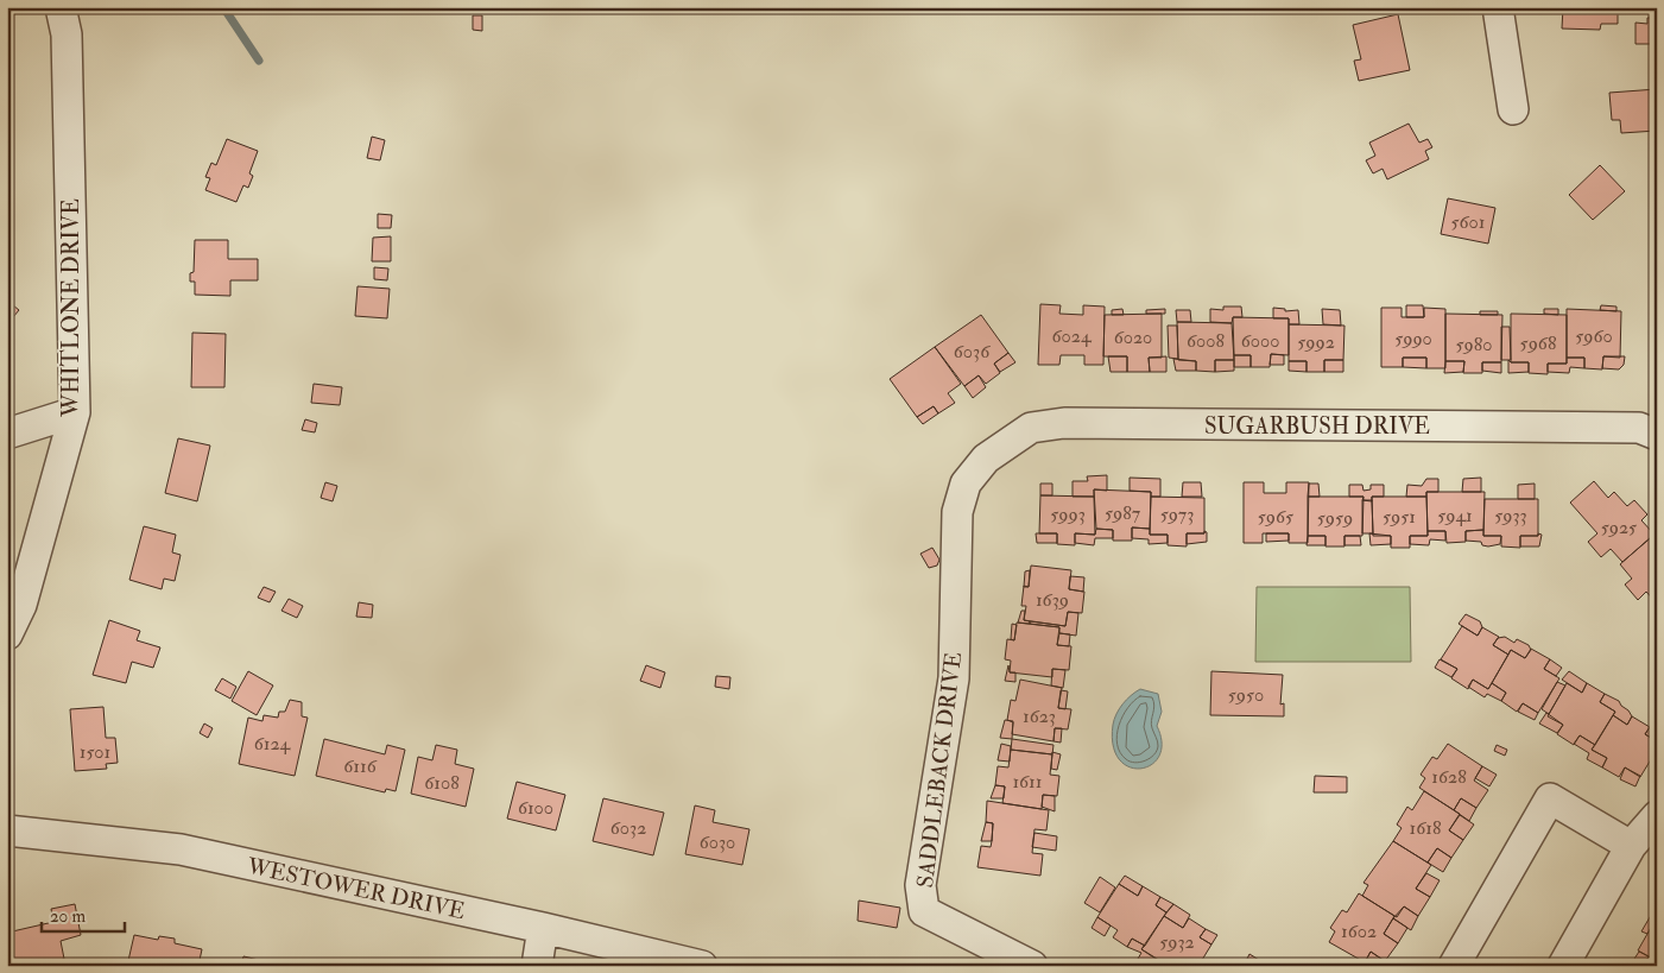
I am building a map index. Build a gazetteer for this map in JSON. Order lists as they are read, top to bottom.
{
  "streets": {
    "street": [
      "WHITLONE DRIVE",
      "SUGARBUSH DRIVE",
      "SADDLEBACK DRIVE",
      "WESTOWER DRIVE"
    ]
  },
  "crossings": [
    ["SUGARBUSH DRIVE", "SADDLEBACK DRIVE"]
  ],
  "house_numbers": [
    "5601",
    "6024",
    "5960",
    "6020",
    "5990",
    "6008",
    "6000",
    "5992",
    "5968",
    "5980",
    "6036",
    "5987",
    "5993",
    "5973",
    "5941",
    "5933",
    "5965",
    "5951",
    "5959",
    "5925",
    "1639",
    "5950",
    "1623",
    "6124",
    "1501",
    "6116",
    "1628",
    "1611",
    "6108",
    "6100",
    "6032",
    "1618",
    "6030",
    "1602",
    "5932"
  ],
  "scale_bar": "20 m"
}
